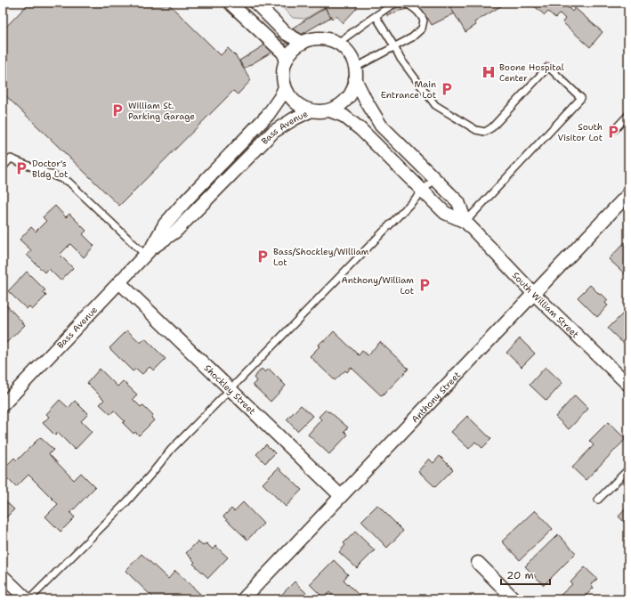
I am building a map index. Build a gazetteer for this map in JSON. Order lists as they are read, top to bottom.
{
  "streets": {
    "street": [
      "Bass Avenue",
      "South William Street",
      "Shockley Street",
      "Anthony Street"
    ]
  },
  "crossings": [
    ["Bass Avenue", "South William Street"],
    ["Bass Avenue", "Shockley Street"],
    ["South William Street", "Anthony Street"],
    ["Shockley Street", "Anthony Street"]
  ],
  "places": {
    "hospital": ["Boone Hospital Center"],
    "parking": [
      "Main Entrance Lot",
      "William St. Parking Garage",
      "South Visitor Lot",
      "Doctor's Bldg Lot",
      "Bass/Shockley/William Lot",
      "Anthony/William Lot"
    ]
  },
  "scale_bar": "20 m"
}
